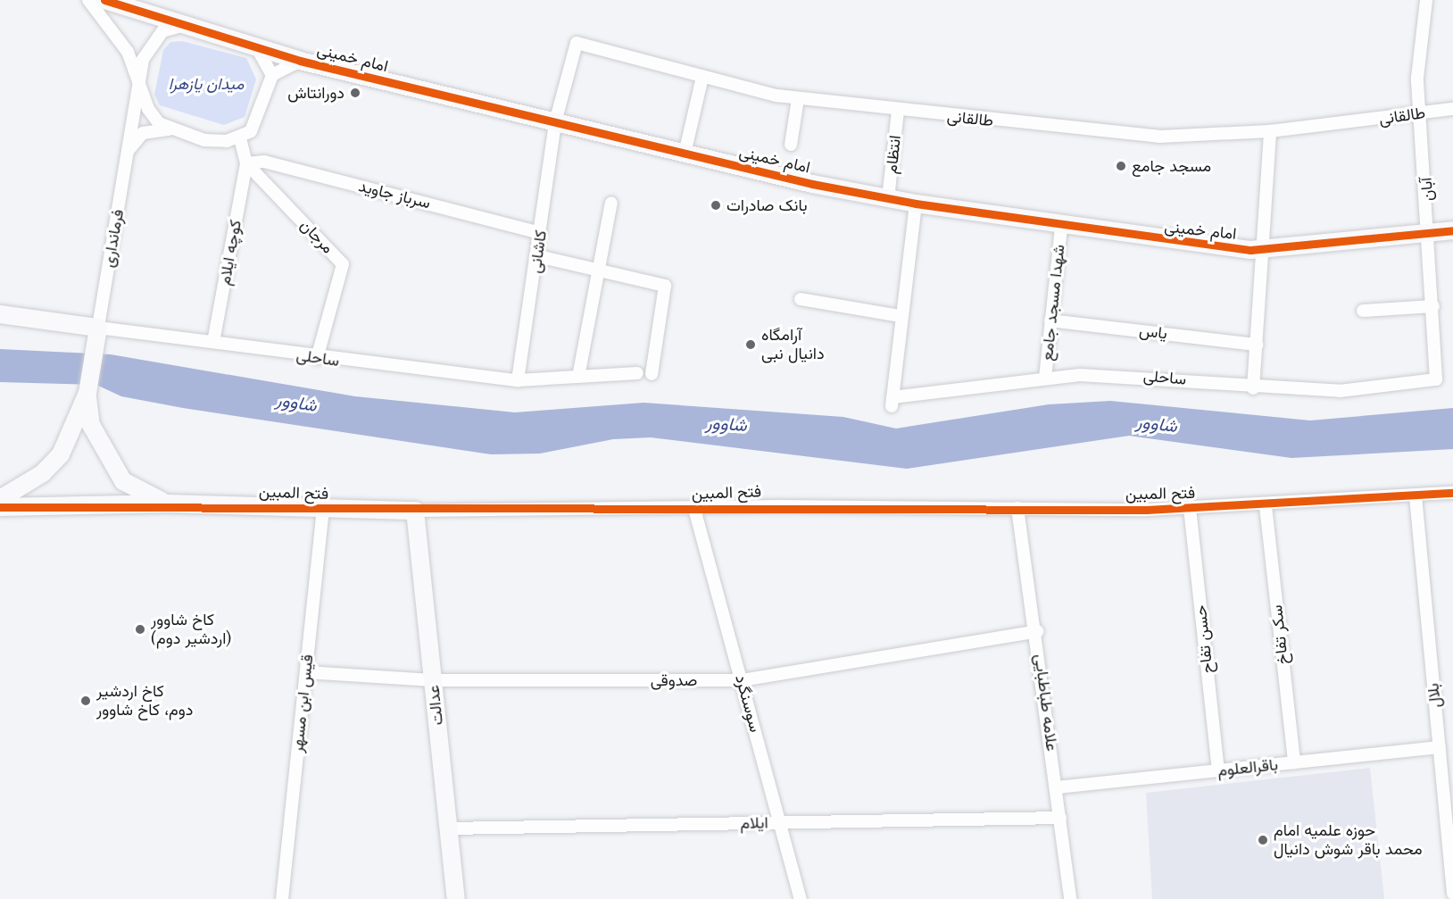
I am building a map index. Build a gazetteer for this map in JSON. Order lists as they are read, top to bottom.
{
  "streets": {
    "street": [
      "امام خمینی",
      "طالقانی",
      "انتظام",
      "آبان",
      "سرباز جاوید",
      "مرجان",
      "فرمانداری",
      "کاشانی",
      "کوچه ایلام",
      "شهدا مسجد جامع",
      "یاس",
      "ساحلی",
      "فتح المبین",
      "سکر تفاخ",
      "حسن تفاح",
      "صدوقی",
      "بلال",
      "علامه طباطبایی",
      "قیس ابن مسهر",
      "سوسنگرد",
      "عدالت",
      "باقرالعلوم",
      "ایلام"
    ]
  },
  "crossings": [
    ["امام خمینی", "طالقانی"],
    ["امام خمینی", "انتظام"],
    ["امام خمینی", "آبان"],
    ["امام خمینی", "فرمانداری"],
    ["امام خمینی", "کاشانی"],
    ["امام خمینی", "شهدا مسجد جامع"],
    ["طالقانی", "انتظام"],
    ["طالقانی", "آبان"],
    ["طالقانی", "کاشانی"],
    ["آبان", "ساحلی"],
    ["سرباز جاوید", "مرجان"],
    ["سرباز جاوید", "کاشانی"],
    ["سرباز جاوید", "کوچه ایلام"],
    ["مرجان", "کوچه ایلام"],
    ["مرجان", "ساحلی"],
    ["فرمانداری", "ساحلی"],
    ["کاشانی", "ساحلی"],
    ["کوچه ایلام", "ساحلی"],
    ["شهدا مسجد جامع", "یاس"],
    ["شهدا مسجد جامع", "ساحلی"],
    ["فتح المبین", "سکر تفاخ"],
    ["فتح المبین", "حسن تفاح"],
    ["فتح المبین", "بلال"],
    ["فتح المبین", "علامه طباطبایی"],
    ["فتح المبین", "قیس ابن مسهر"],
    ["فتح المبین", "سوسنگرد"],
    ["فتح المبین", "عدالت"],
    ["سکر تفاخ", "باقرالعلوم"],
    ["حسن تفاح", "باقرالعلوم"],
    ["صدوقی", "علامه طباطبایی"],
    ["صدوقی", "قیس ابن مسهر"],
    ["صدوقی", "سوسنگرد"],
    ["صدوقی", "عدالت"],
    ["بلال", "باقرالعلوم"],
    ["علامه طباطبایی", "باقرالعلوم"],
    ["علامه طباطبایی", "ایلام"],
    ["سوسنگرد", "ایلام"],
    ["عدالت", "ایلام"]
  ],
  "water": ["شاوور"],
  "parks": ["میدان یازهرا"],
  "places": [
    "دورانتاش",
    "مسجد جامع",
    "بانک صادرات",
    "آرامگاه دانیال نبی",
    "کاخ شاوور (اردشیر دوم)",
    "کاخ اردشیر دوم، کاخ شاوور",
    "حوزه علمیه امام محمد باقر شوش دانیال"
  ]
}
